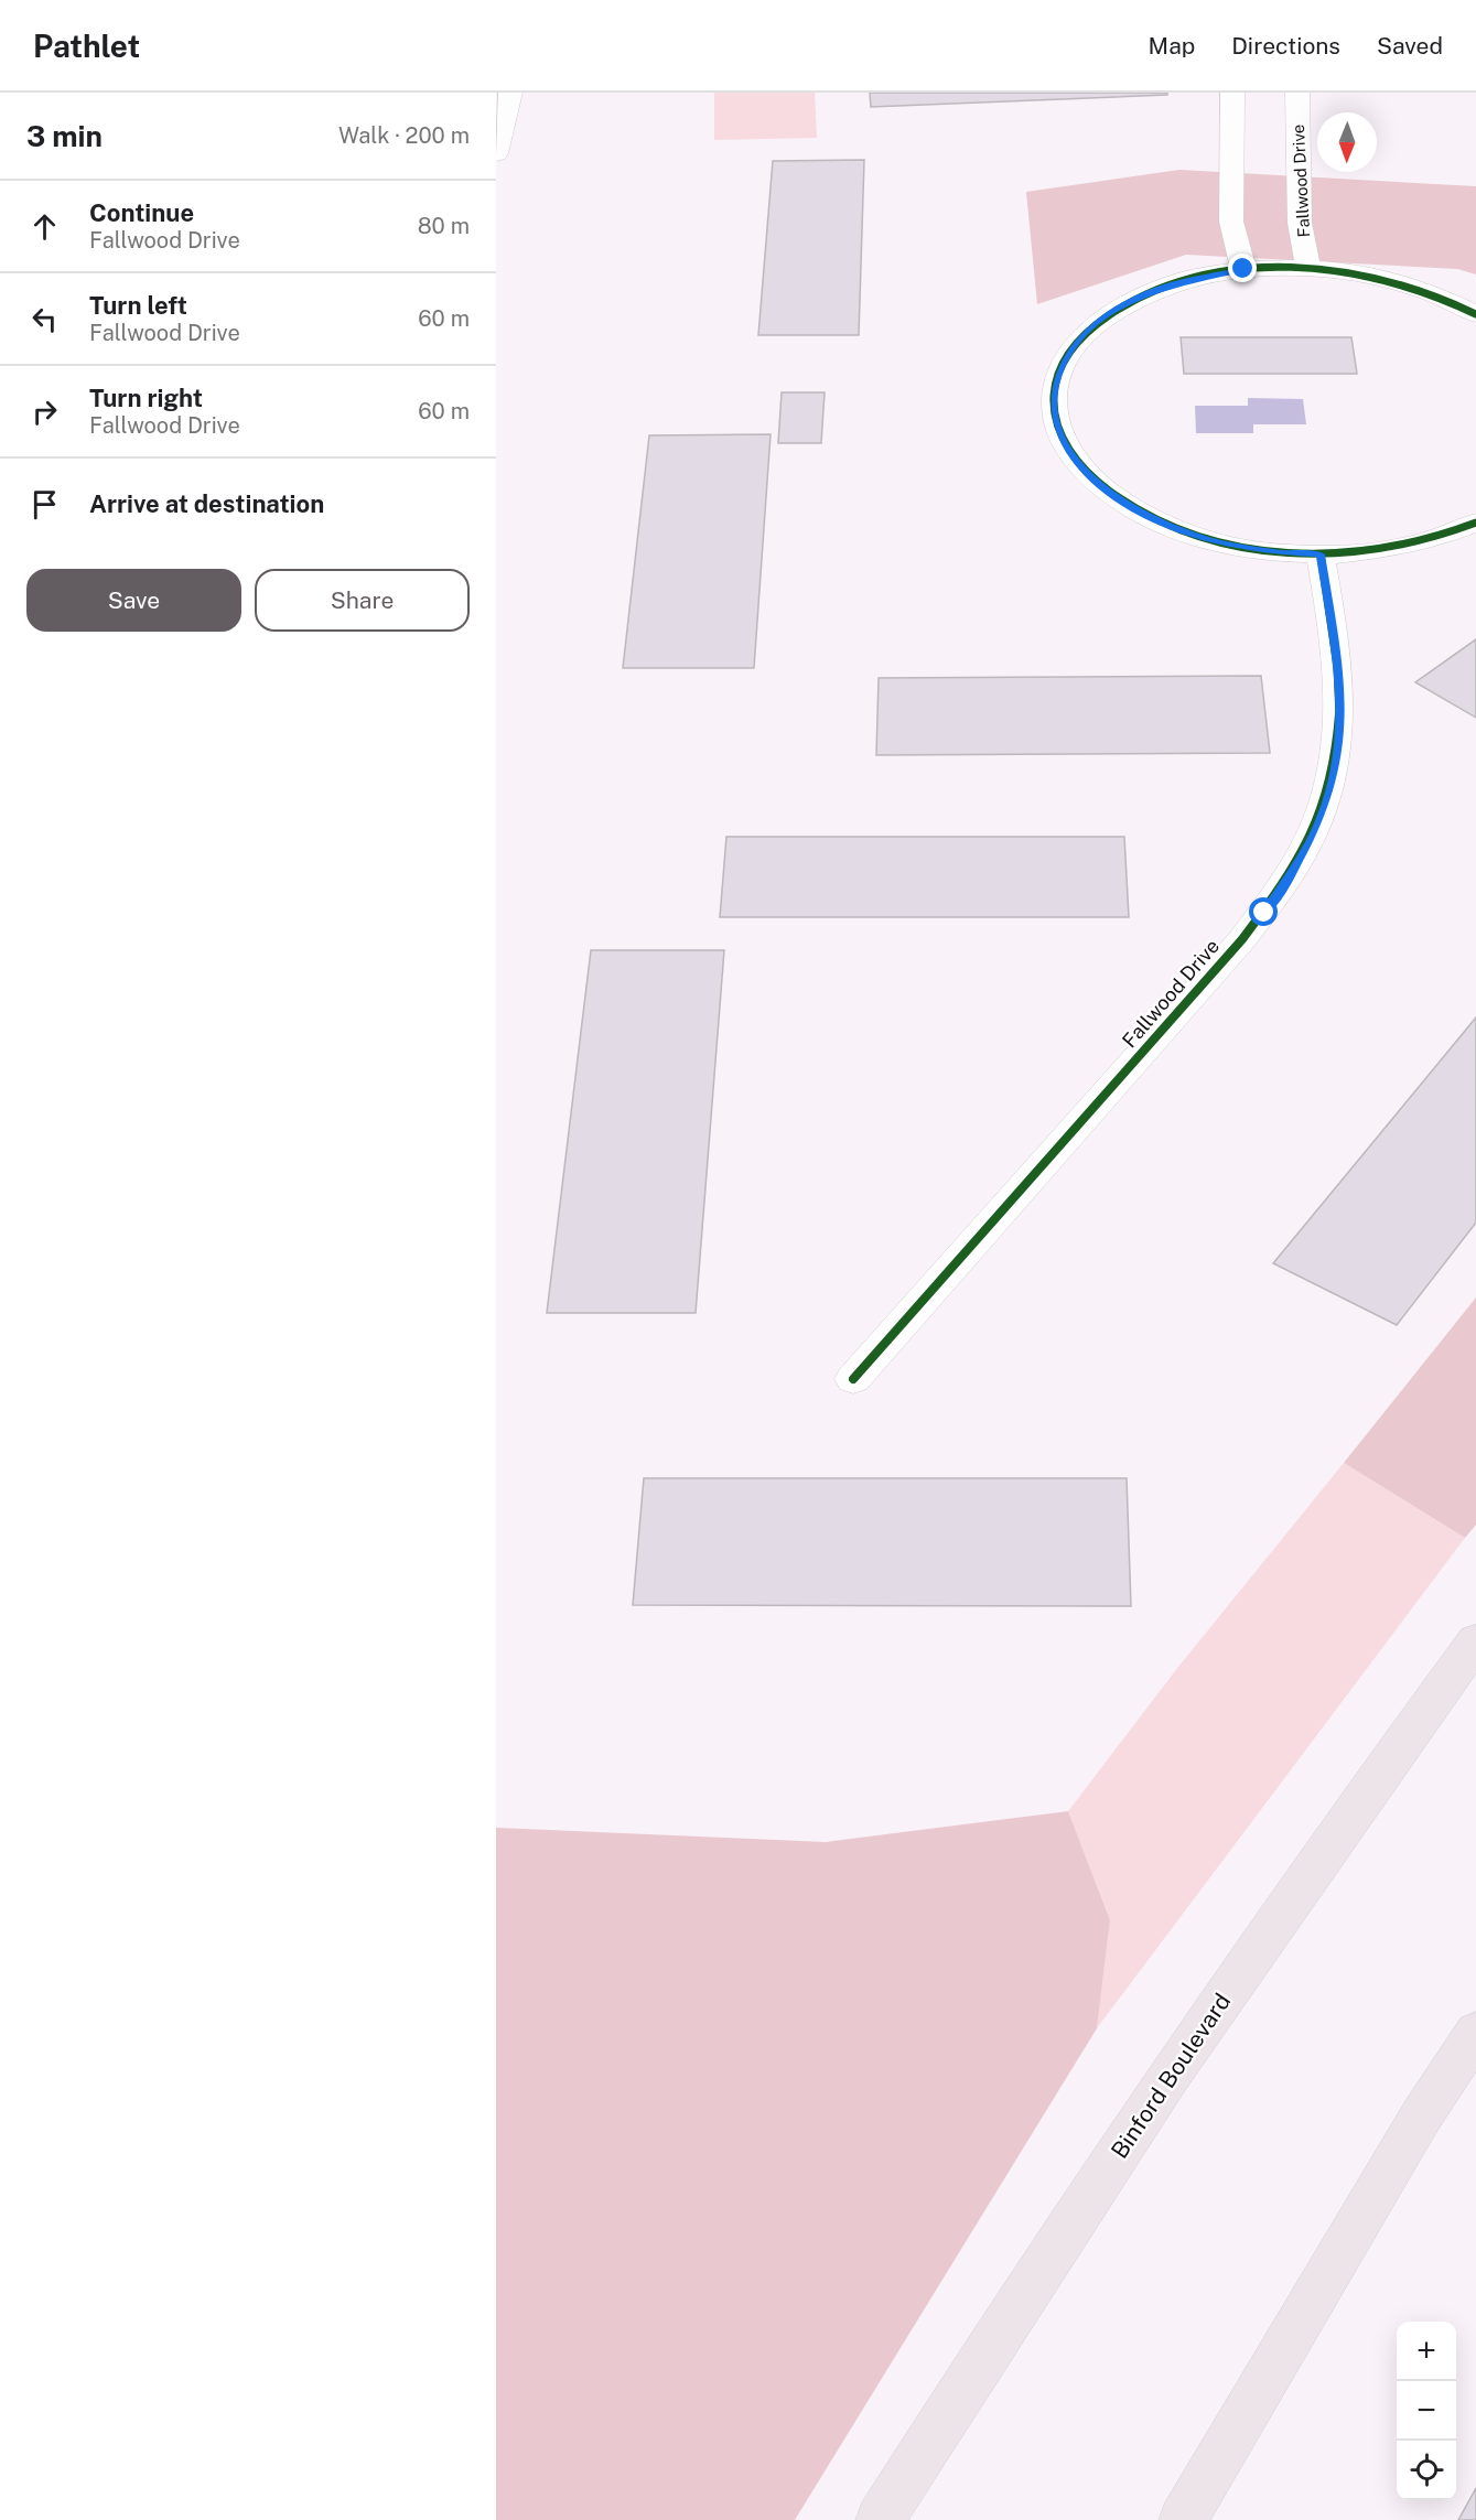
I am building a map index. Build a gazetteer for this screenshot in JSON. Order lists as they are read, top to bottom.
{
  "streets": {
    "main road": ["Binford Boulevard"],
    "street": ["Fallwood Drive"]
  },
  "north": "bottom",
  "page": {
    "header": "Pathlet",
    "nav": ["Map", "Directions", "Saved"],
    "heading": ["3 min", "Walk · 200 m"],
    "list": [
      ["Continue", "Fallwood Drive", "80 m"],
      ["Turn left", "Fallwood Drive", "60 m"],
      ["Turn right", "Fallwood Drive", "60 m"],
      "Arrive at destination"
    ],
    "buttons": ["Save", "Share"],
    "map_buttons": ["+", "−"]
  }
}
